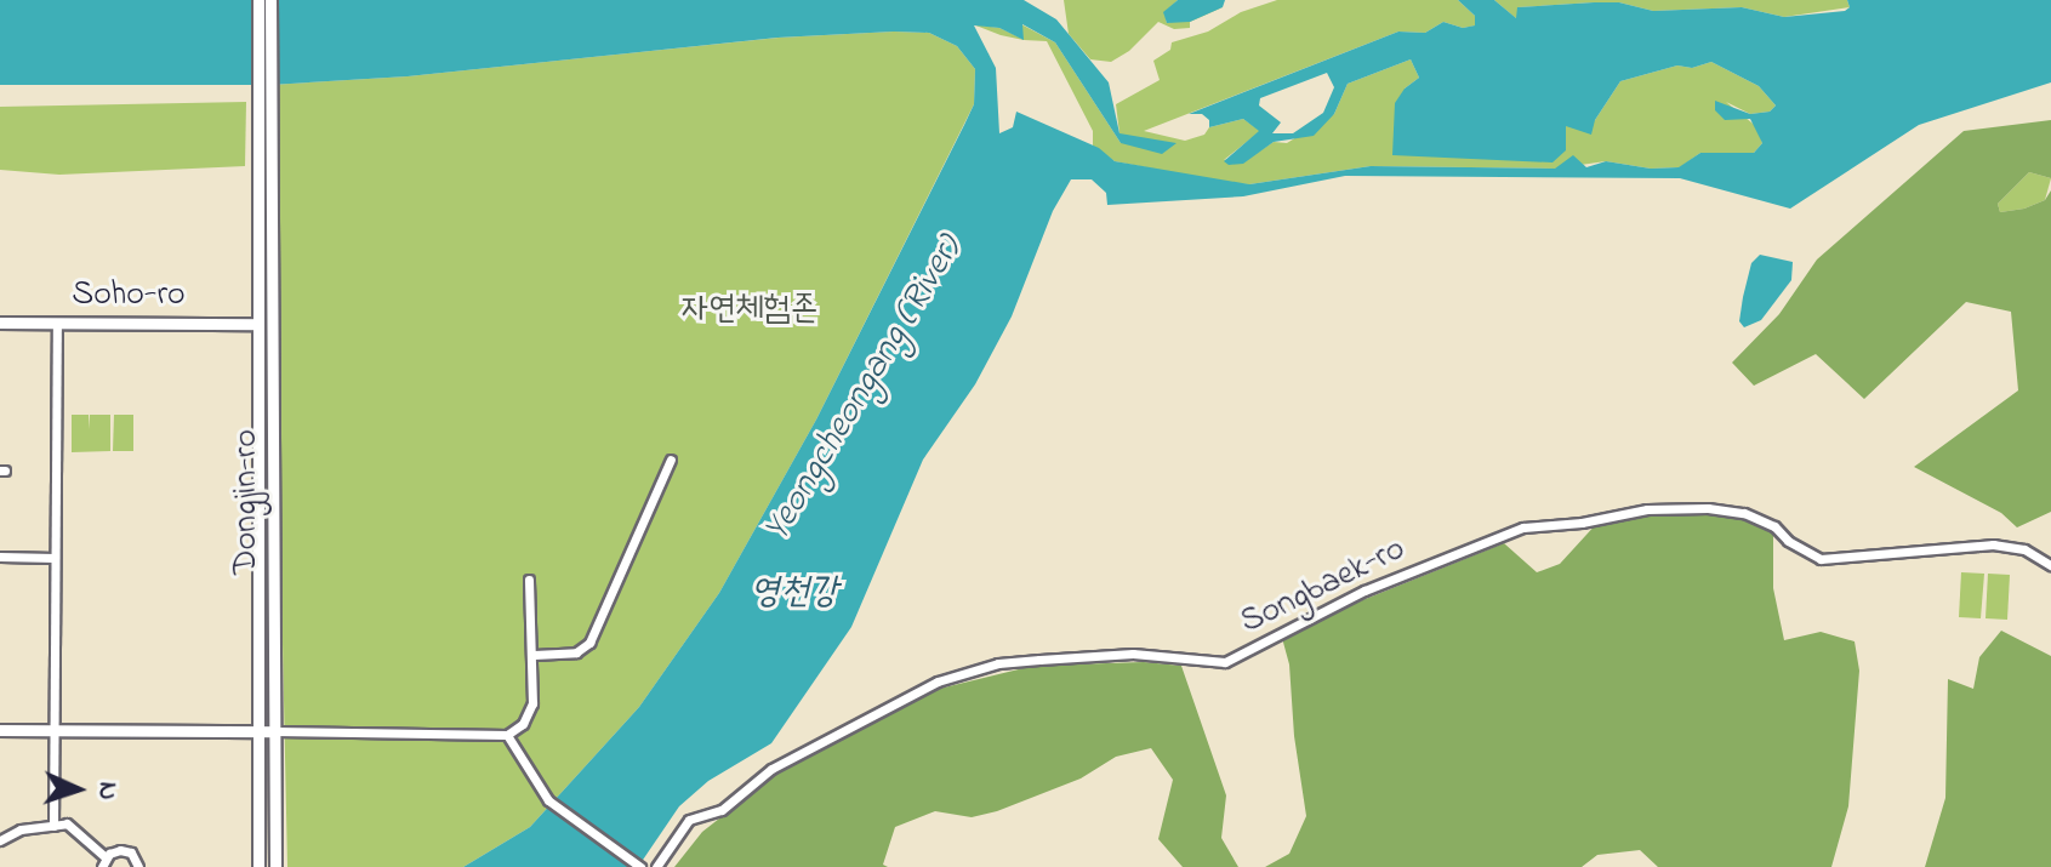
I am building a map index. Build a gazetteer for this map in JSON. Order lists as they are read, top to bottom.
{
  "streets": {
    "street": ["Soho-ro", "Dongjin-ro", "Songbaek-ro"]
  },
  "crossings": [
    ["Soho-ro", "Dongjin-ro"]
  ],
  "water": ["Yeongcheongang (River)", "영천강"],
  "parks": ["자연체험존"],
  "north": "right"
}
